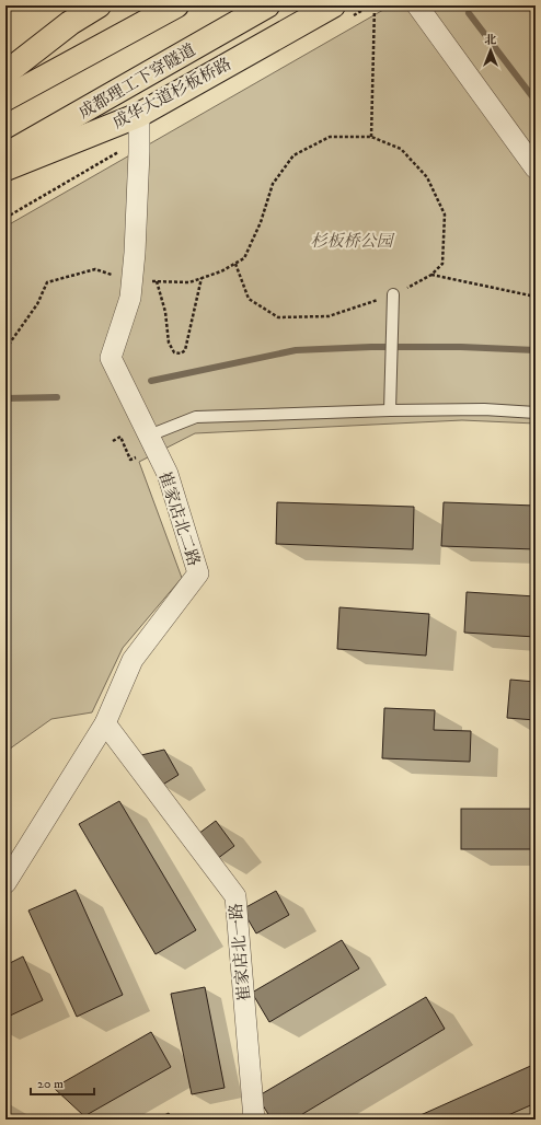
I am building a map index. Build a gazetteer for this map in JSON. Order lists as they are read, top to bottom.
{
  "streets": {
    "main road": ["成都理工下穿隧道", "成华大道杉板桥路"],
    "street": ["崔家店北二路", "崔家店北一路"]
  },
  "crossings": [
    ["成华大道杉板桥路", "崔家店北二路"],
    ["崔家店北二路", "崔家店北一路"]
  ],
  "parks": ["杉板桥公园"],
  "scale_bar": "20 m",
  "north": "top"
}
